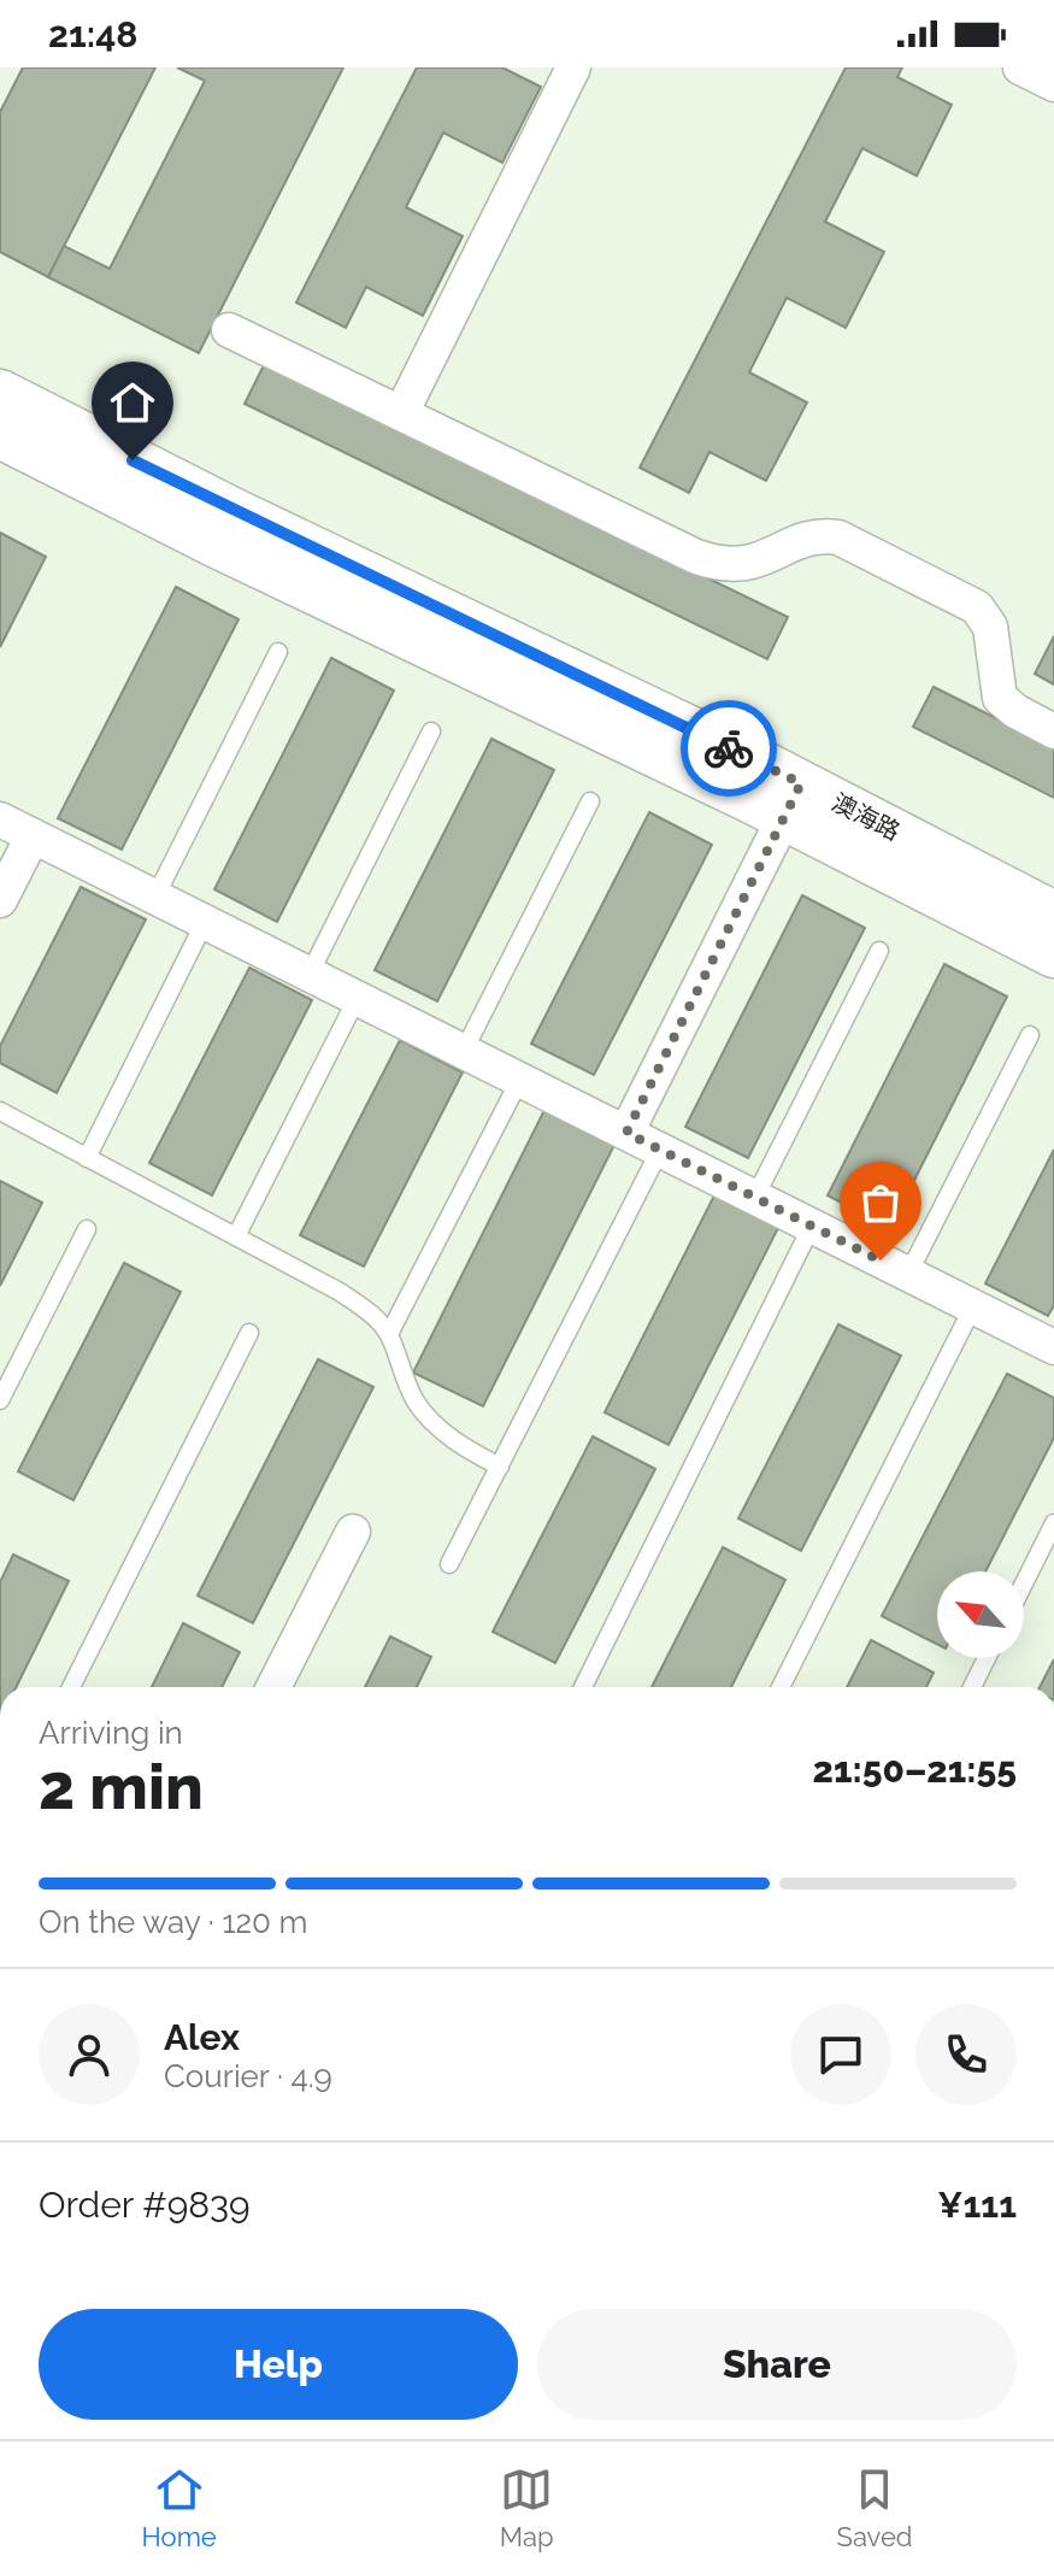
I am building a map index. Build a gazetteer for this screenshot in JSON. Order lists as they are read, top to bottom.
{
  "streets": {
    "main road": ["澳海路"]
  },
  "north": "top left",
  "page": {
    "status": "21:48",
    "heading": ["2 min", "Arriving in", "21:50–21:55"],
    "panel": [
      "Alex",
      "Courier · 4.9",
      "Order #9839",
      "¥111"
    ],
    "bar": "On the way · 120 m",
    "buttons": ["Help", "Share"],
    "tabs": ["Home", "Map", "Saved"]
  }
}
